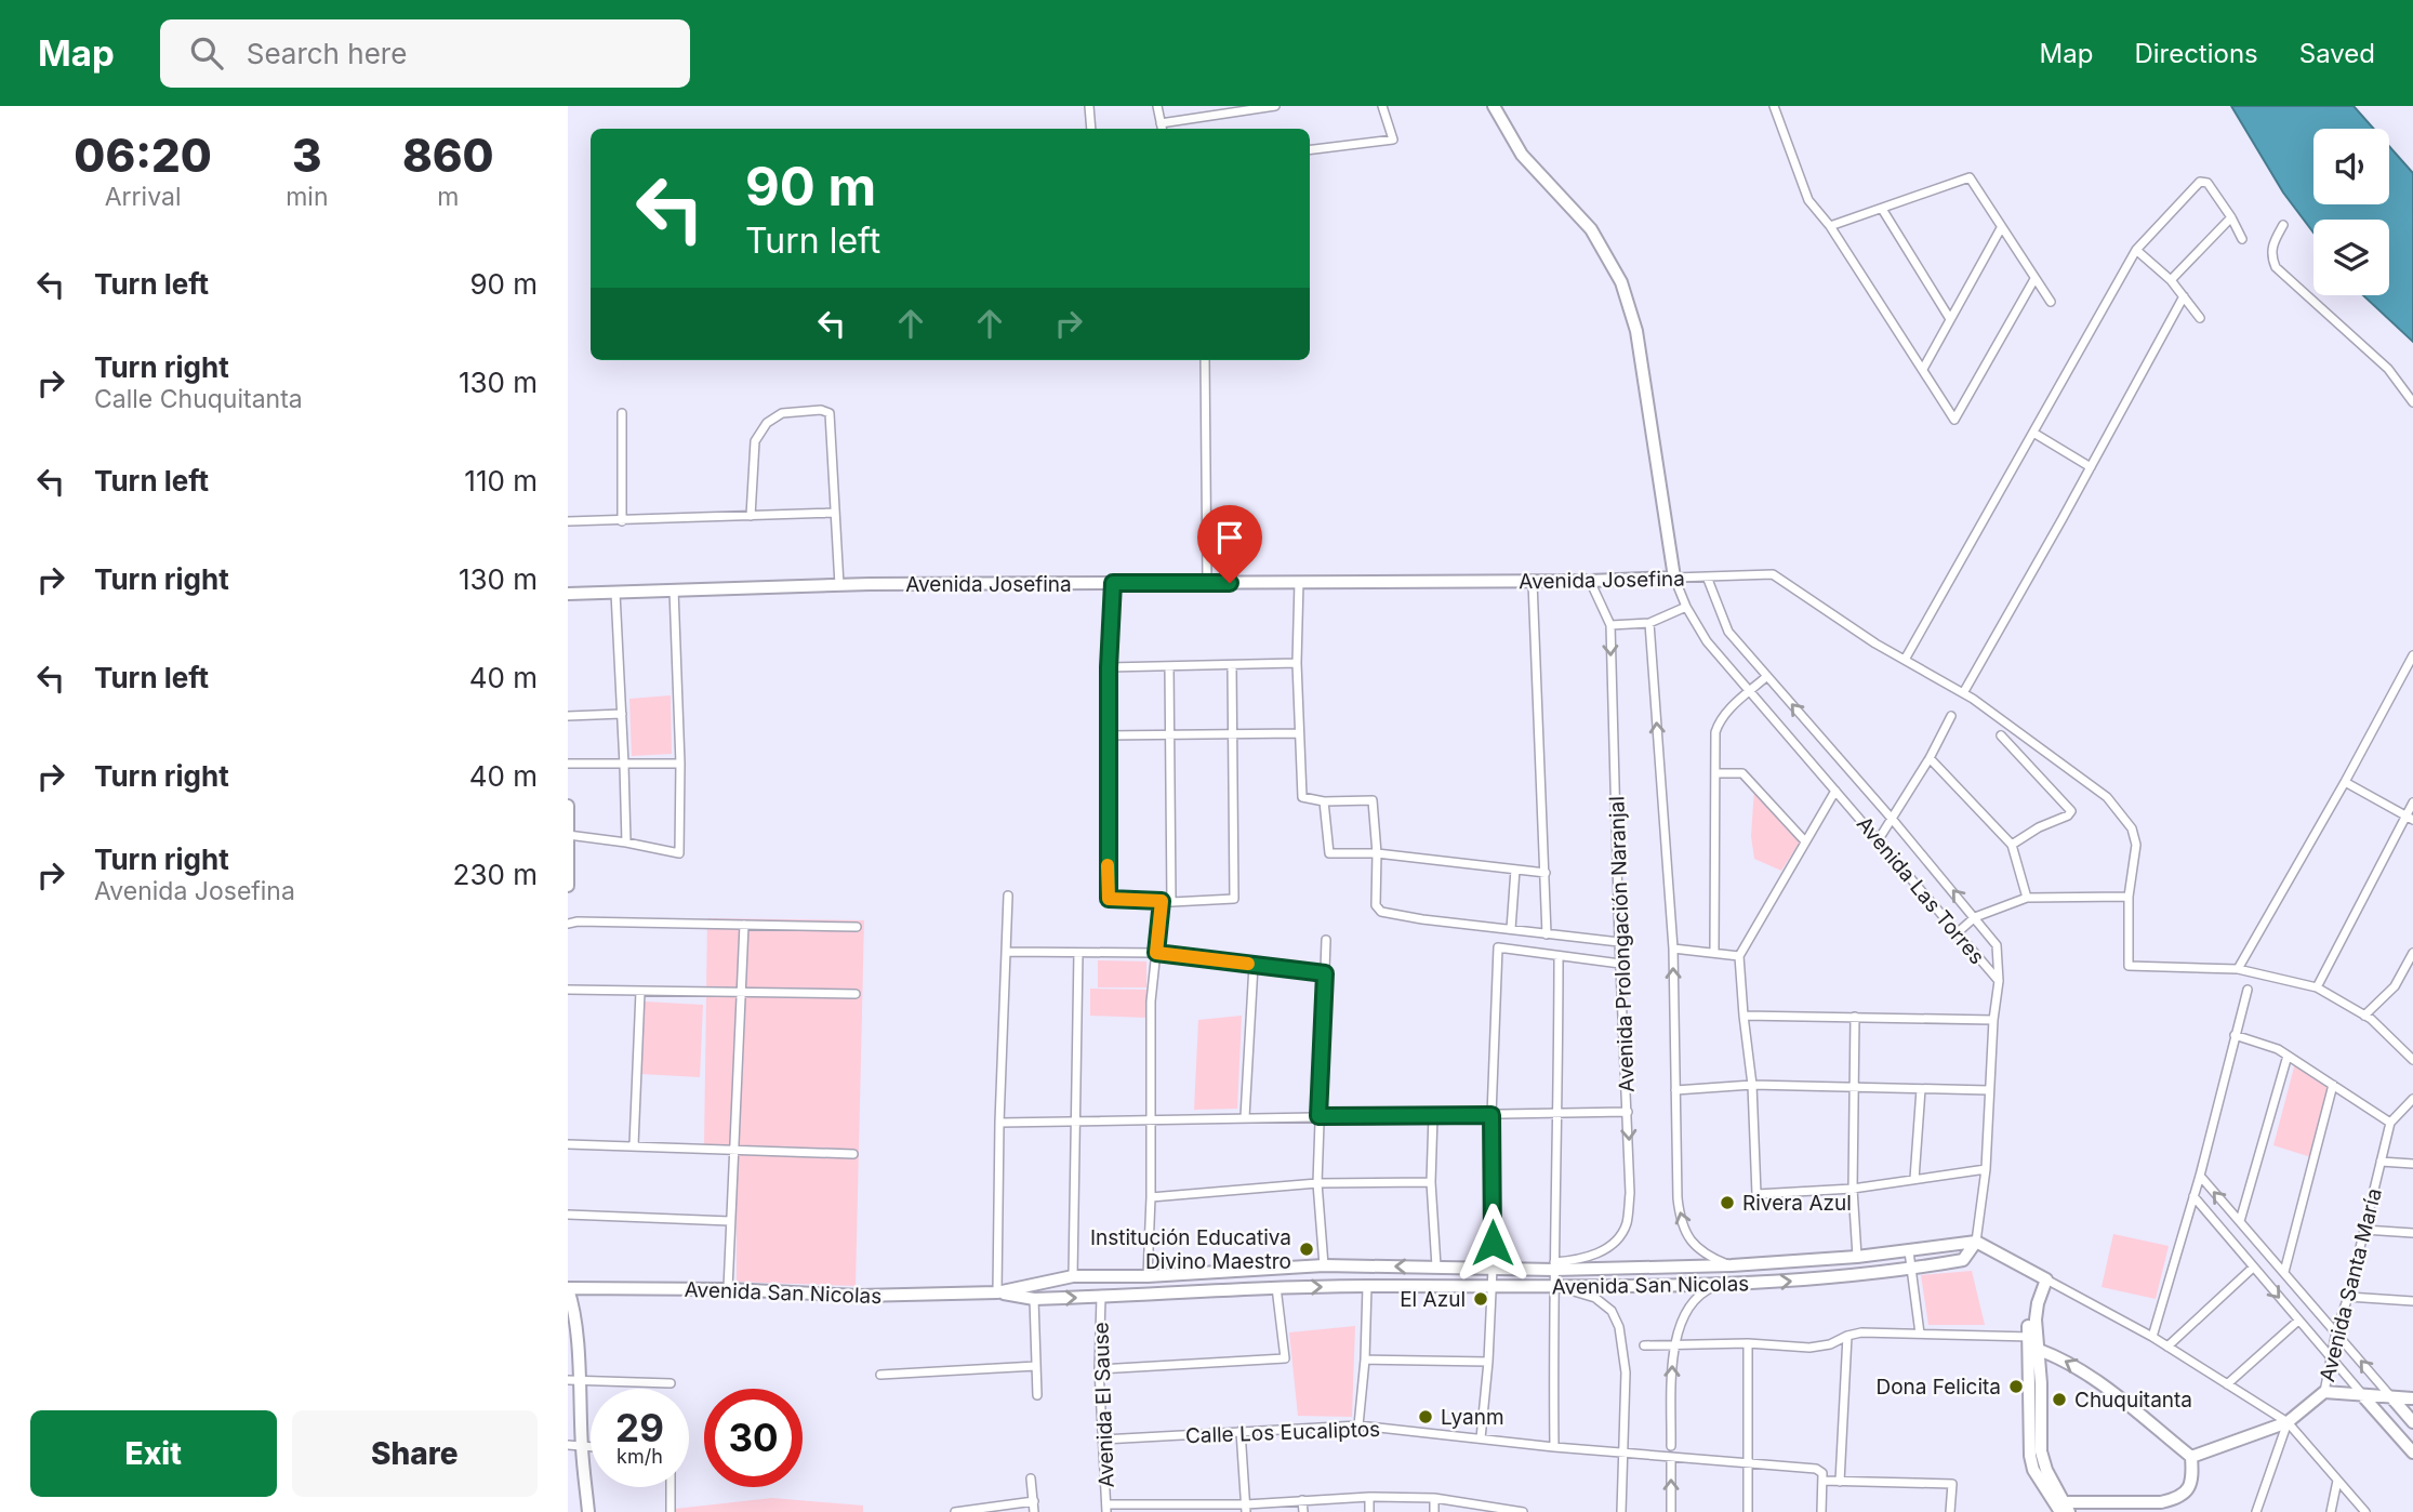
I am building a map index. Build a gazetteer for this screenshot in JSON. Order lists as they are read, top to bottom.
{
  "streets": {
    "street": [
      "Avenida Josefina",
      "Avenida Las Torres",
      "Avenida Prolongación Naranjal",
      "Avenida San Nicolas",
      "Avenida Santa María",
      "Avenida El Sause",
      "Calle Los Eucaliptos"
    ]
  },
  "crossings": [
    ["Avenida Josefina", "Avenida Las Torres"],
    ["Avenida Josefina", "Avenida Prolongación Naranjal"],
    ["Avenida Prolongación Naranjal", "Avenida San Nicolas"],
    ["Avenida San Nicolas", "Avenida El Sause"],
    ["Avenida El Sause", "Calle Los Eucaliptos"]
  ],
  "places": [
    "Rivera Azul",
    "Institución Educativa Divino Maestro",
    "El Azul",
    "Dona Felicita",
    "Chuquitanta",
    "Lyanm"
  ],
  "page": {
    "header": "Map",
    "search": "Search here",
    "nav": ["Map", "Directions", "Saved"],
    "eta": [
      "06:20",
      "Arrival",
      "3",
      "min",
      "860",
      "m"
    ],
    "turn": ["90 m", "Turn left"],
    "list": [
      {
        "name": "Turn left",
        "value": "90 m"
      },
      {
        "name": "Turn right",
        "note": "Calle Chuquitanta",
        "value": "130 m"
      },
      {
        "name": "Turn left",
        "value": "110 m"
      },
      {
        "name": "Turn right",
        "value": "130 m"
      },
      {
        "name": "Turn left",
        "value": "40 m"
      },
      {
        "name": "Turn right",
        "value": "40 m"
      },
      {
        "name": "Turn right",
        "note": "Avenida Josefina",
        "value": "230 m"
      }
    ],
    "speed": "29 km/h",
    "limit": "30",
    "buttons": ["Exit", "Share"]
  }
}
